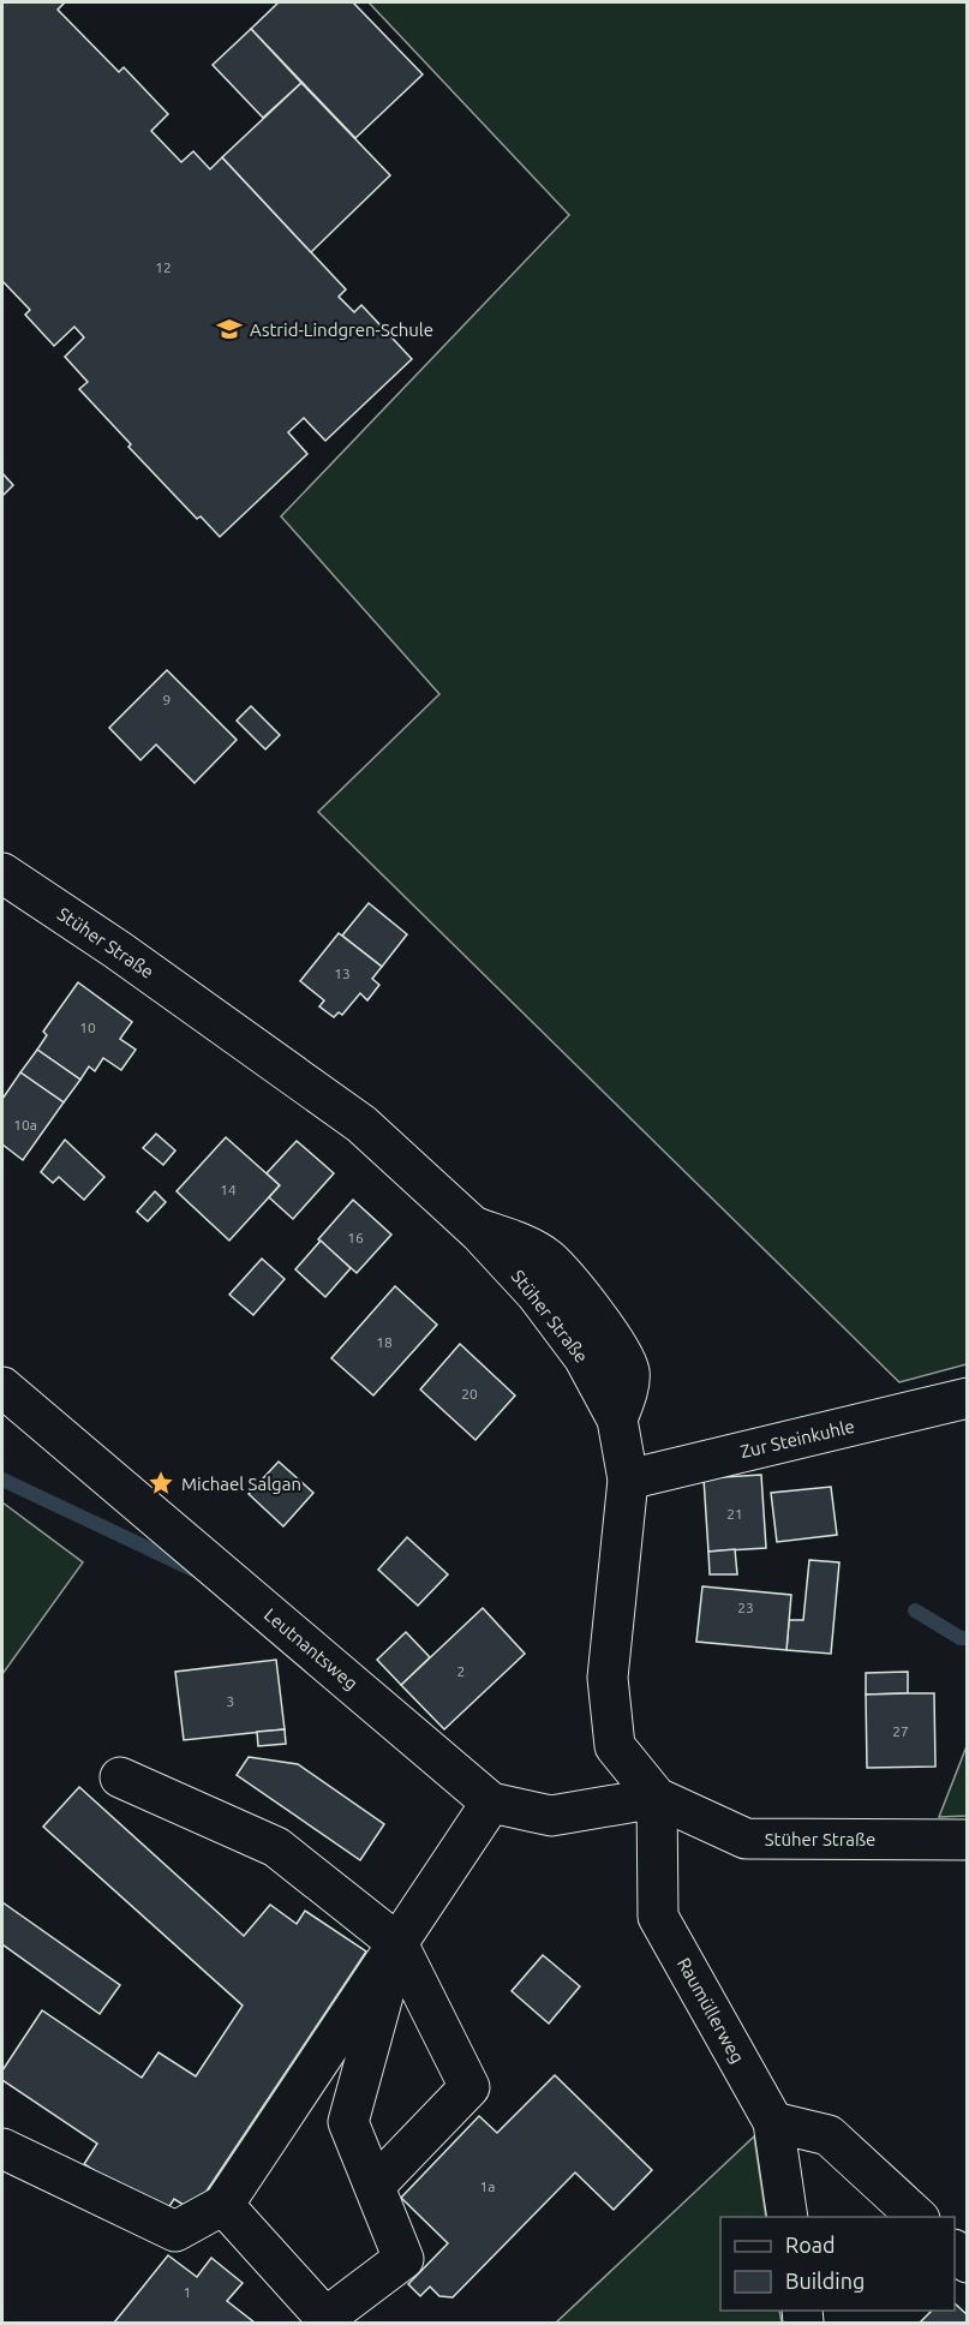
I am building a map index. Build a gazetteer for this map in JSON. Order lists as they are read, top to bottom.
{
  "streets": {
    "street": [
      "Stüher Straße",
      "Zur Steinkuhle",
      "Leutnantsweg",
      "Raumüllerweg"
    ]
  },
  "crossings": [
    ["Stüher Straße", "Zur Steinkuhle"],
    ["Stüher Straße", "Leutnantsweg"],
    ["Stüher Straße", "Raumüllerweg"],
    ["Leutnantsweg", "Raumüllerweg"]
  ],
  "places": {
    "school or university": ["Astrid-Lindgren-Schule"],
    "place": ["Michael Salgan"]
  },
  "house_numbers": [
    "12",
    "9",
    "13",
    "10",
    "10a",
    "14",
    "16",
    "18",
    "20",
    "21",
    "23",
    "2",
    "3",
    "27",
    "1a",
    "1"
  ],
  "legend": ["Road", "Building"]
}
